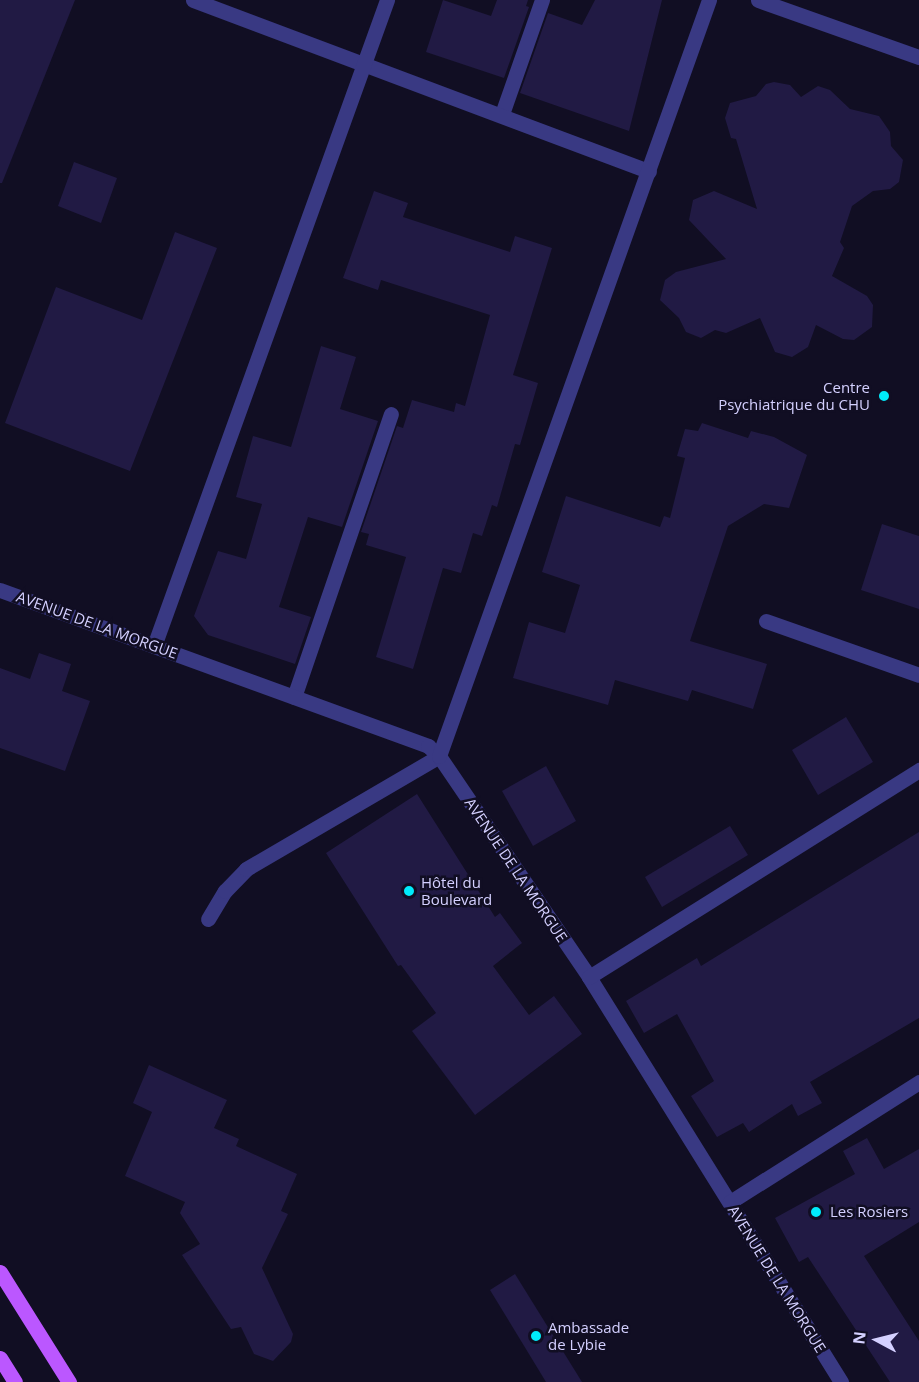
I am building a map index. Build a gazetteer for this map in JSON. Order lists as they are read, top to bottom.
{
  "streets": {
    "street": ["AVENUE DE LA MORGUE"]
  },
  "places": [
    "Centre Psychiatrique du CHU",
    "Hôtel du Boulevard",
    "Les Rosiers",
    "Ambassade de Lybie"
  ],
  "north": "left"
}
